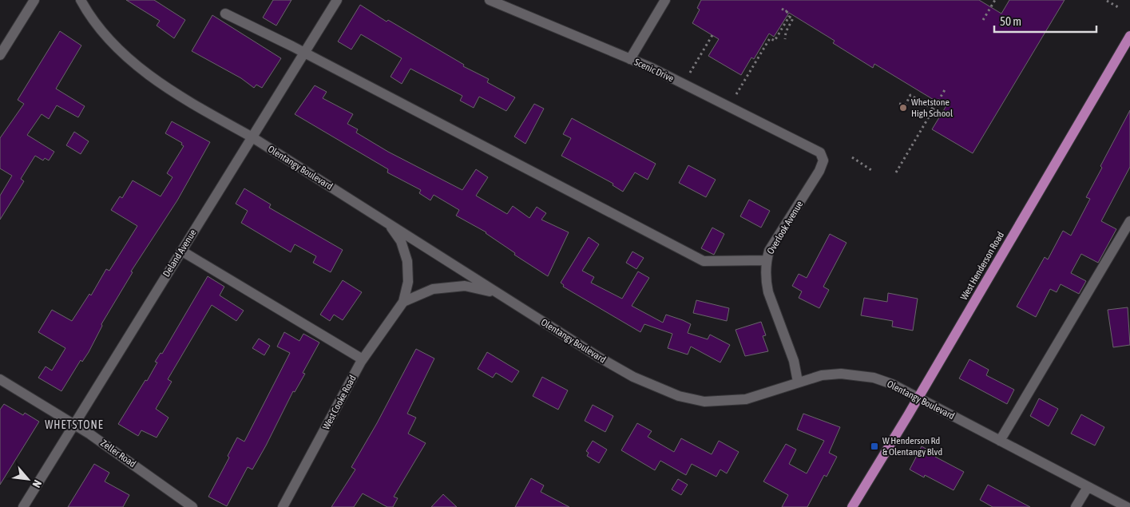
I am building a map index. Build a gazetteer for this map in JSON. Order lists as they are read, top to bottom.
{
  "streets": {
    "main road": ["West Henderson Road"],
    "street": [
      "Scenic Drive",
      "Olentangy Boulevard",
      "Overlook Avenue",
      "Deland Avenue",
      "West Cooke Road",
      "Zeller Road"
    ]
  },
  "crossings": [
    ["Scenic Drive", "Overlook Avenue"],
    ["Olentangy Boulevard", "Overlook Avenue"],
    ["Olentangy Boulevard", "Deland Avenue"],
    ["Olentangy Boulevard", "West Henderson Road"],
    ["Olentangy Boulevard", "West Cooke Road"],
    ["Deland Avenue", "Zeller Road"]
  ],
  "districts": ["WHETSTONE"],
  "places": {
    "other": ["Whetstone High School"],
    "transit": ["W Henderson Rd & Olentangy Blvd"]
  },
  "scale_bar": "50 m",
  "north": "bottom right"
}
